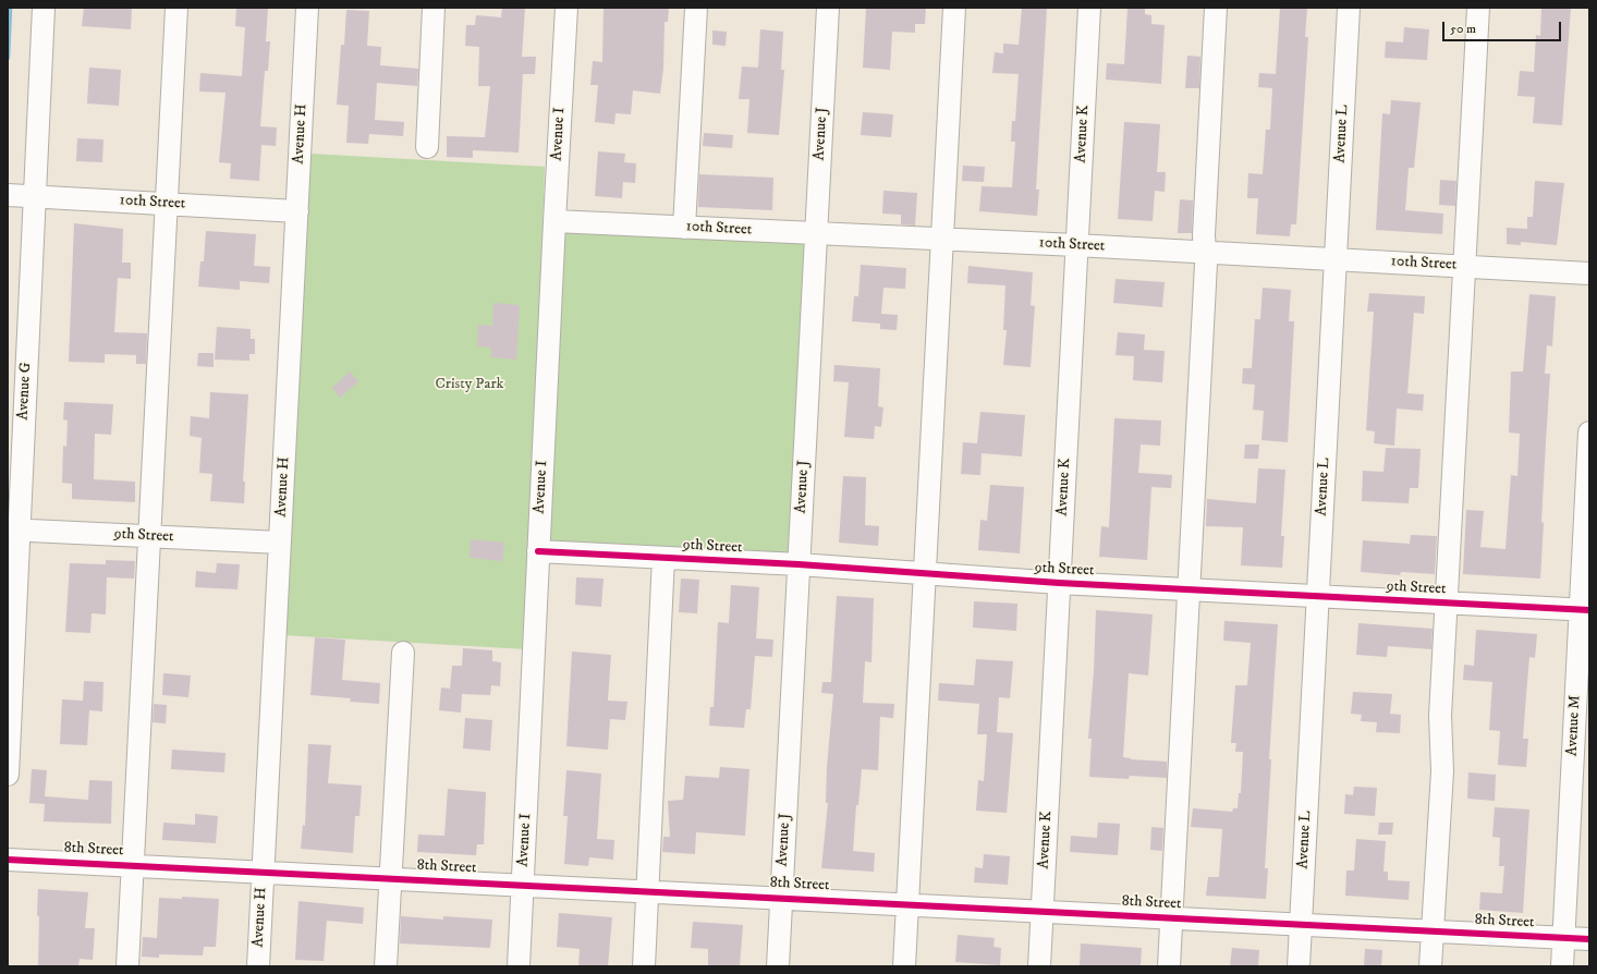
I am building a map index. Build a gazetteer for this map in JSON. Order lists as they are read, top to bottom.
{
  "streets": {
    "street": [
      "Avenue H",
      "Avenue I",
      "Avenue J",
      "Avenue K",
      "Avenue L",
      "10th Street",
      "Avenue G",
      "9th Street",
      "Avenue M",
      "8th Street"
    ]
  },
  "crossings": [
    ["Avenue H", "10th Street"],
    ["Avenue H", "9th Street"],
    ["Avenue H", "8th Street"],
    ["Avenue I", "10th Street"],
    ["Avenue I", "9th Street"],
    ["Avenue I", "8th Street"],
    ["Avenue J", "10th Street"],
    ["Avenue J", "9th Street"],
    ["Avenue J", "8th Street"],
    ["Avenue K", "10th Street"],
    ["Avenue K", "9th Street"],
    ["Avenue K", "8th Street"],
    ["Avenue L", "10th Street"],
    ["Avenue L", "9th Street"],
    ["Avenue L", "8th Street"],
    ["10th Street", "Avenue G"],
    ["Avenue G", "9th Street"],
    ["9th Street", "Avenue M"],
    ["Avenue M", "8th Street"]
  ],
  "parks": ["Cristy Park"],
  "scale_bar": "50 m"
}
